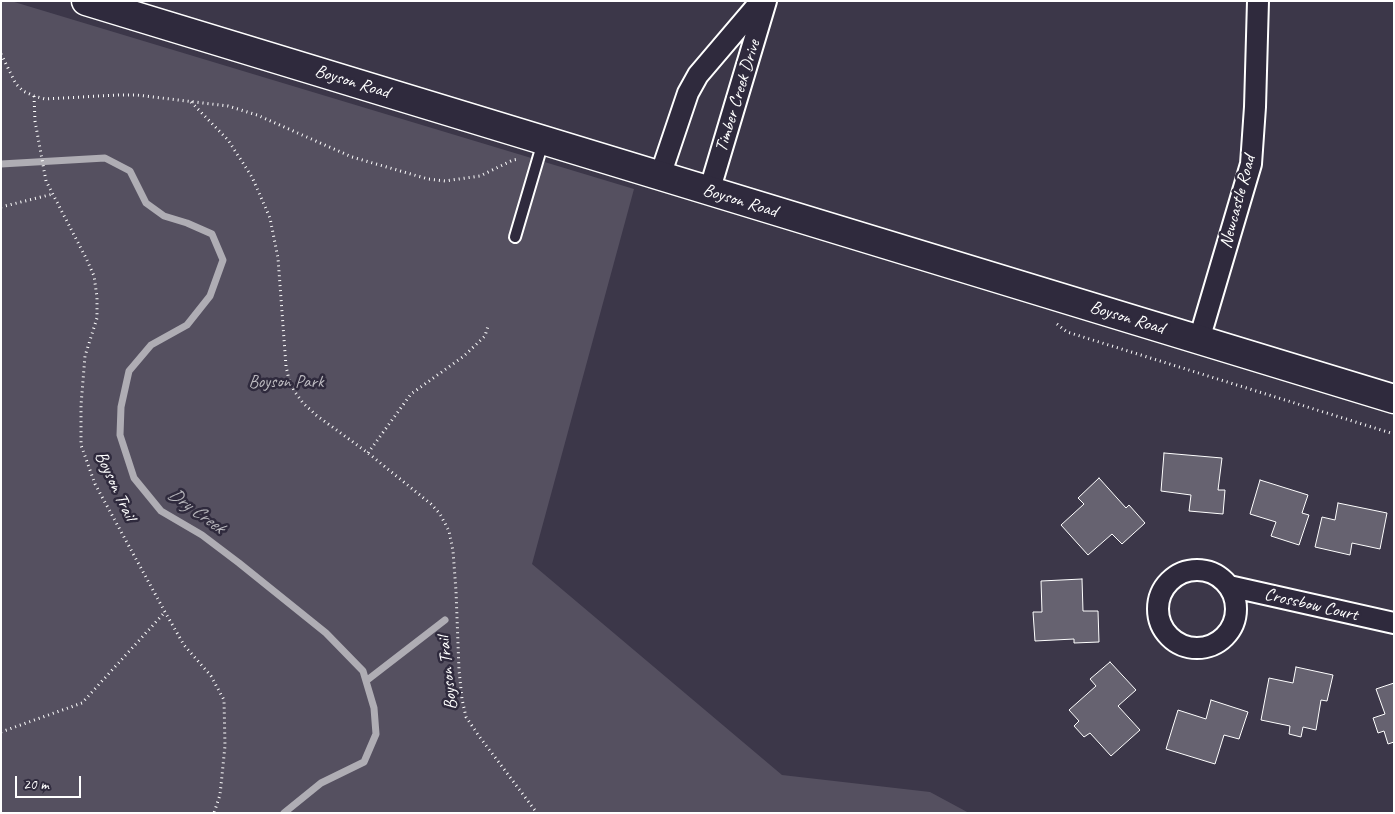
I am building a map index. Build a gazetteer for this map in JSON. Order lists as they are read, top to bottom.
{
  "streets": {
    "street": [
      "Boyson Road",
      "Timber Creek Drive",
      "Newcastle Road",
      "Crossbow Court"
    ],
    "path": ["Boyson Trail"]
  },
  "crossings": [
    ["Boyson Road", "Timber Creek Drive"],
    ["Boyson Road", "Newcastle Road"]
  ],
  "water": ["Dry Creek"],
  "parks": ["Boyson Park"],
  "scale_bar": "20 m"
}
